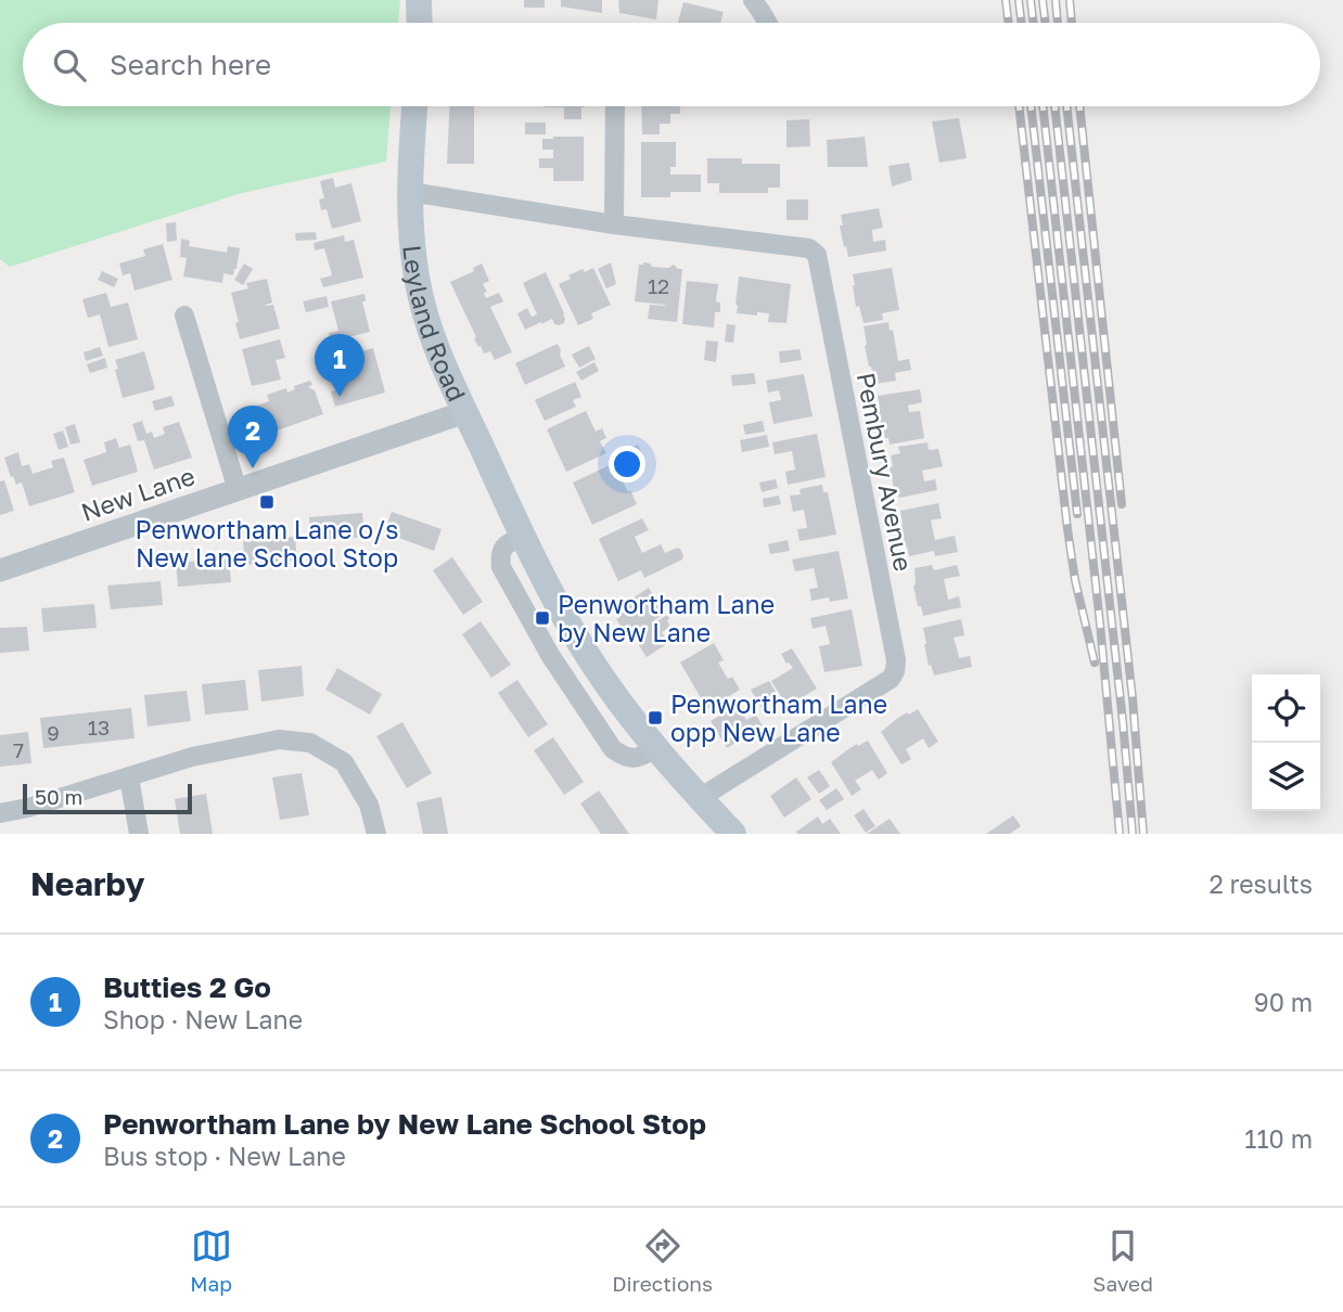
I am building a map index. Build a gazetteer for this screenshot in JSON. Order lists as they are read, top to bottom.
{
  "streets": {
    "main road": ["Leyland Road"],
    "street": ["Pembury Avenue", "New Lane"]
  },
  "crossings": [
    ["Leyland Road", "Pembury Avenue"],
    ["Leyland Road", "New Lane"]
  ],
  "places": {
    "transit": ["Penwortham Lane o/s New lane School Stop", "Penwortham Lane by New Lane", "Penwortham Lane opp New Lane"]
  },
  "house_numbers": [
    "12",
    "13",
    "9",
    "7"
  ],
  "scale_bar": "50 m",
  "page": {
    "search": "Search here",
    "pins": ["1", "2"],
    "scale": "50 m",
    "heading": ["Nearby", "2 results"],
    "list": [
      {
        "mark": "1",
        "name": "Butties 2 Go",
        "note": "Shop · New Lane",
        "value": "90 m"
      },
      {
        "mark": "2",
        "name": "Penwortham Lane by New Lane School Stop",
        "note": "Bus stop · New Lane",
        "value": "110 m"
      }
    ],
    "nav": ["Map", "Directions", "Saved"]
  }
}
